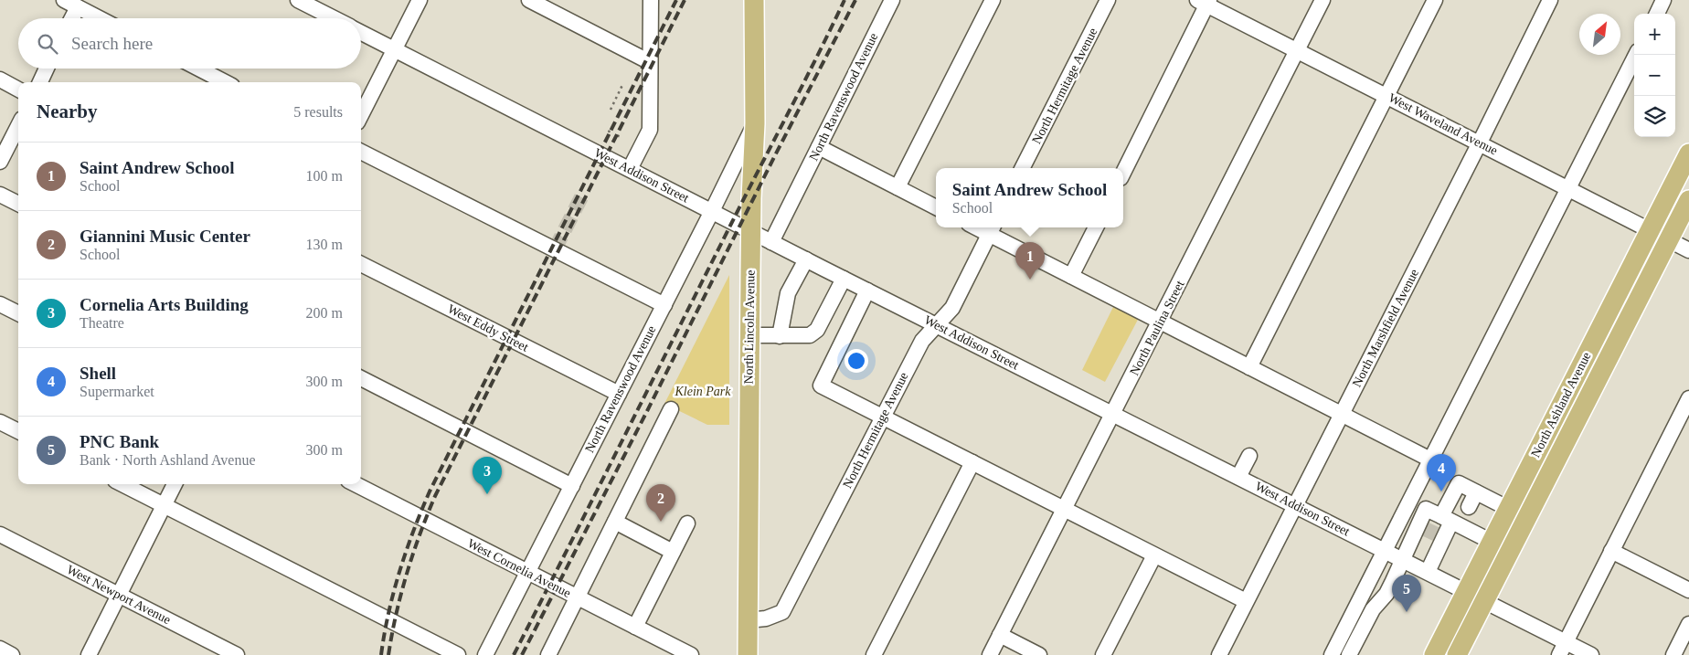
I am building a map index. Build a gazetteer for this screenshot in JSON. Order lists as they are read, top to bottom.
{
  "streets": {
    "main road": ["North Lincoln Avenue", "North Ashland Avenue"],
    "street": [
      "North Hermitage Avenue",
      "North Ravenswood Avenue",
      "West Waveland Avenue",
      "West Addison Street",
      "West Eddy Street",
      "North Paulina Street",
      "North Marshfield Avenue",
      "West Cornelia Avenue",
      "West Newport Avenue"
    ]
  },
  "crossings": [
    ["North Hermitage Avenue", "West Addison Street"],
    ["North Hermitage Avenue", "North Lincoln Avenue"],
    ["North Ravenswood Avenue", "West Addison Street"],
    ["North Ravenswood Avenue", "North Lincoln Avenue"],
    ["North Ravenswood Avenue", "West Eddy Street"],
    ["North Ravenswood Avenue", "West Cornelia Avenue"],
    ["West Waveland Avenue", "North Paulina Street"],
    ["West Waveland Avenue", "North Marshfield Avenue"],
    ["West Waveland Avenue", "North Ashland Avenue"],
    ["West Addison Street", "North Lincoln Avenue"],
    ["West Addison Street", "North Paulina Street"],
    ["West Addison Street", "North Marshfield Avenue"],
    ["West Addison Street", "North Ashland Avenue"]
  ],
  "parks": ["Klein Park"],
  "north": "top right",
  "page": {
    "map_buttons": ["+", "−"],
    "search": "Search here",
    "heading": ["Nearby", "5 results"],
    "list": [
      {
        "mark": "1",
        "name": "Saint Andrew School",
        "note": "School",
        "value": "100 m"
      },
      {
        "mark": "2",
        "name": "Giannini Music Center",
        "note": "School",
        "value": "130 m"
      },
      {
        "mark": "3",
        "name": "Cornelia Arts Building",
        "note": "Theatre",
        "value": "200 m"
      },
      {
        "mark": "4",
        "name": "Shell",
        "note": "Supermarket",
        "value": "300 m"
      },
      {
        "mark": "5",
        "name": "PNC Bank",
        "note": "Bank · North Ashland Avenue",
        "value": "300 m"
      }
    ],
    "popup": ["Saint Andrew School", "School"],
    "pins": [
      "1",
      "4",
      "3",
      "2",
      "5"
    ]
  }
}
